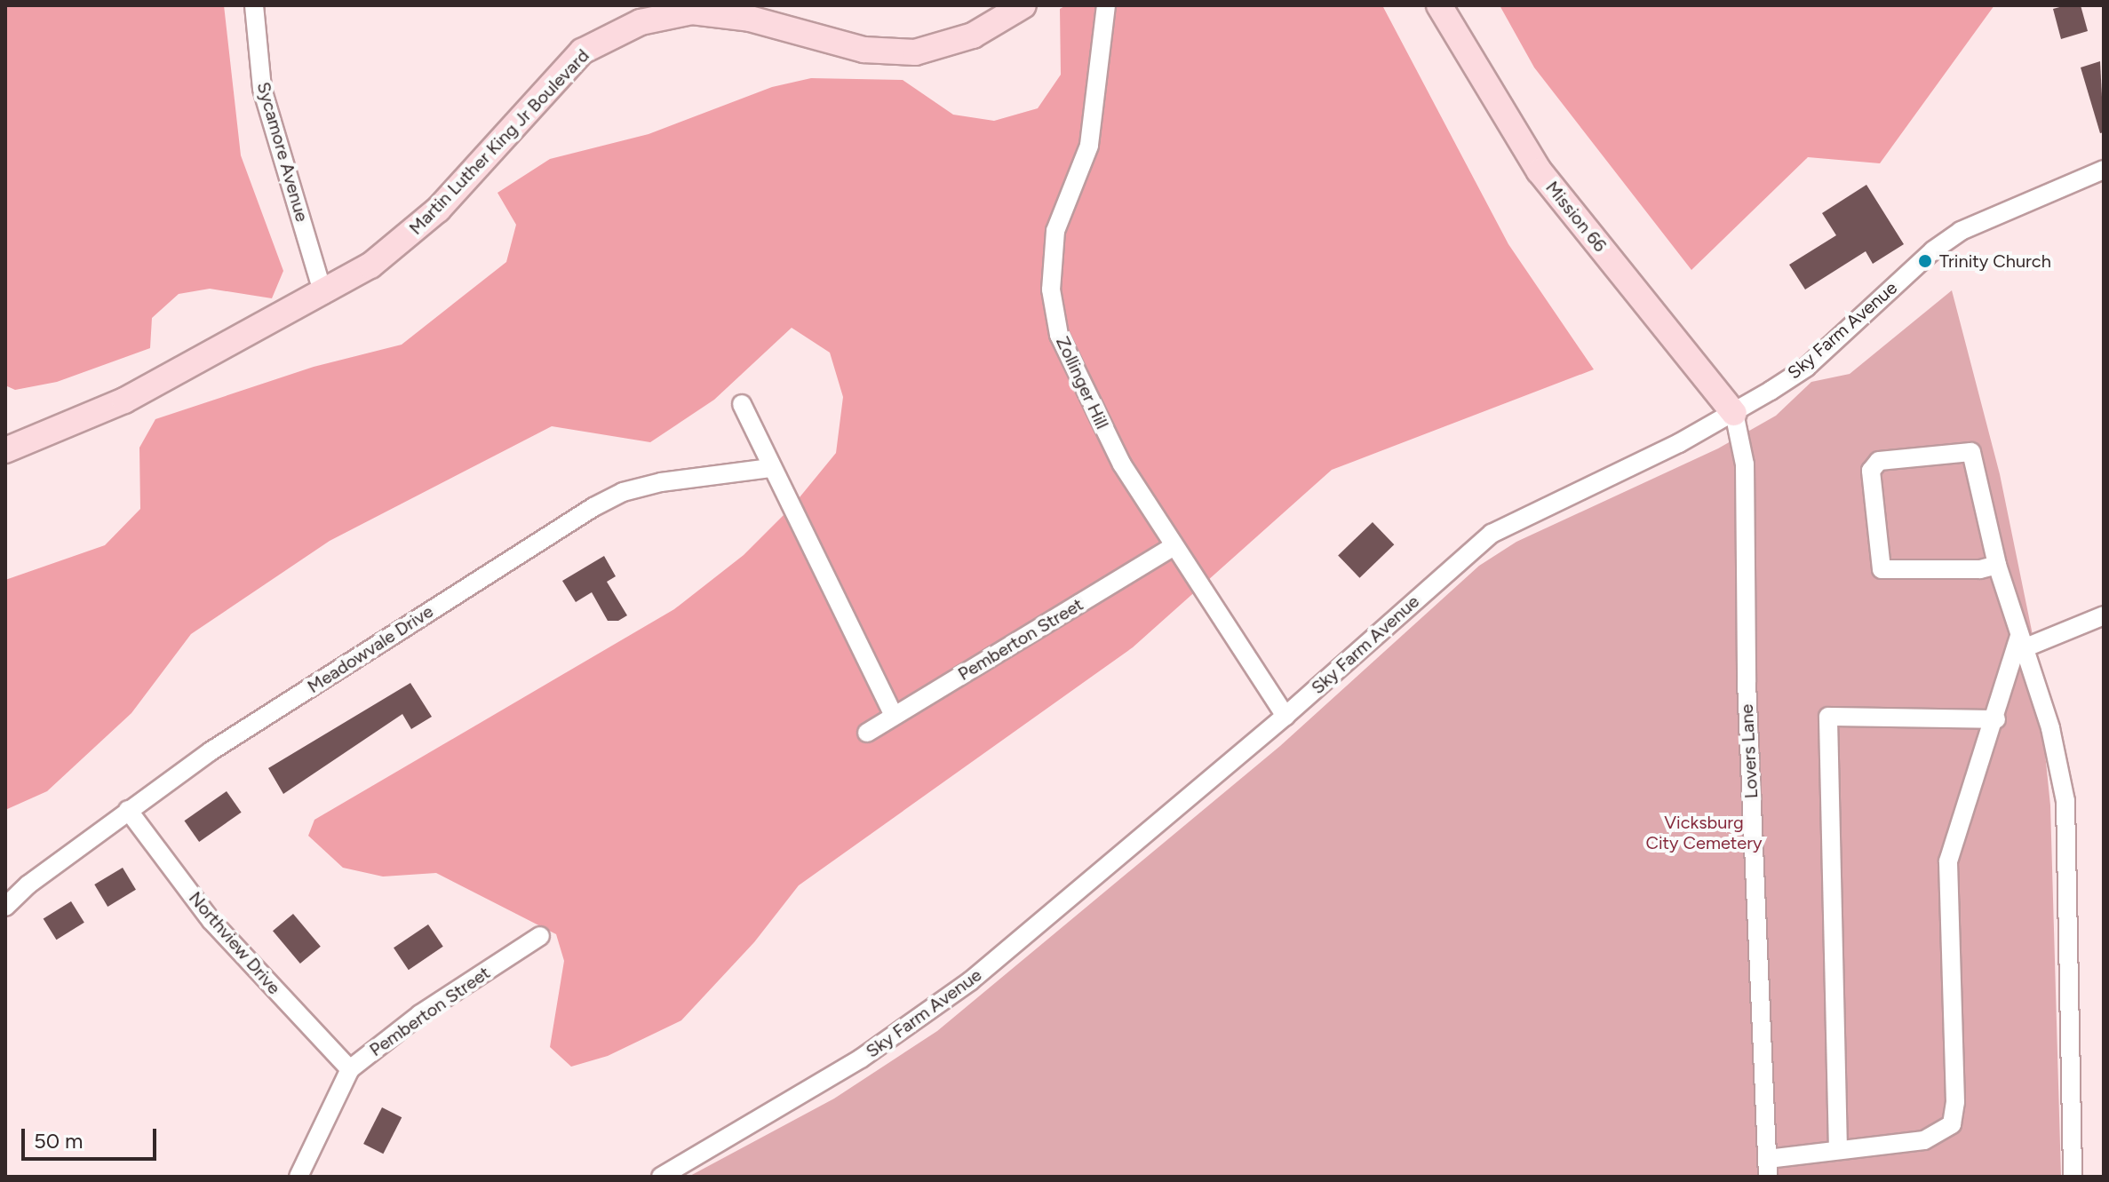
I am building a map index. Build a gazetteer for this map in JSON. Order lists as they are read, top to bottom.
{
  "streets": {
    "street": [
      "Martin Luther King Jr Boulevard",
      "Sycamore Avenue",
      "Mission 66",
      "Sky Farm Avenue",
      "Zollinger Hill",
      "Pemberton Street",
      "Meadowvale Drive",
      "Lovers Lane",
      "Northview Drive"
    ]
  },
  "crossings": [
    ["Martin Luther King Jr Boulevard", "Sycamore Avenue"],
    ["Mission 66", "Sky Farm Avenue"],
    ["Mission 66", "Lovers Lane"],
    ["Sky Farm Avenue", "Zollinger Hill"],
    ["Sky Farm Avenue", "Lovers Lane"],
    ["Zollinger Hill", "Pemberton Street"],
    ["Pemberton Street", "Northview Drive"],
    ["Meadowvale Drive", "Northview Drive"]
  ],
  "parks": ["Vicksburg City Cemetery"],
  "places": ["Trinity Church"],
  "scale_bar": "50 m"
}
